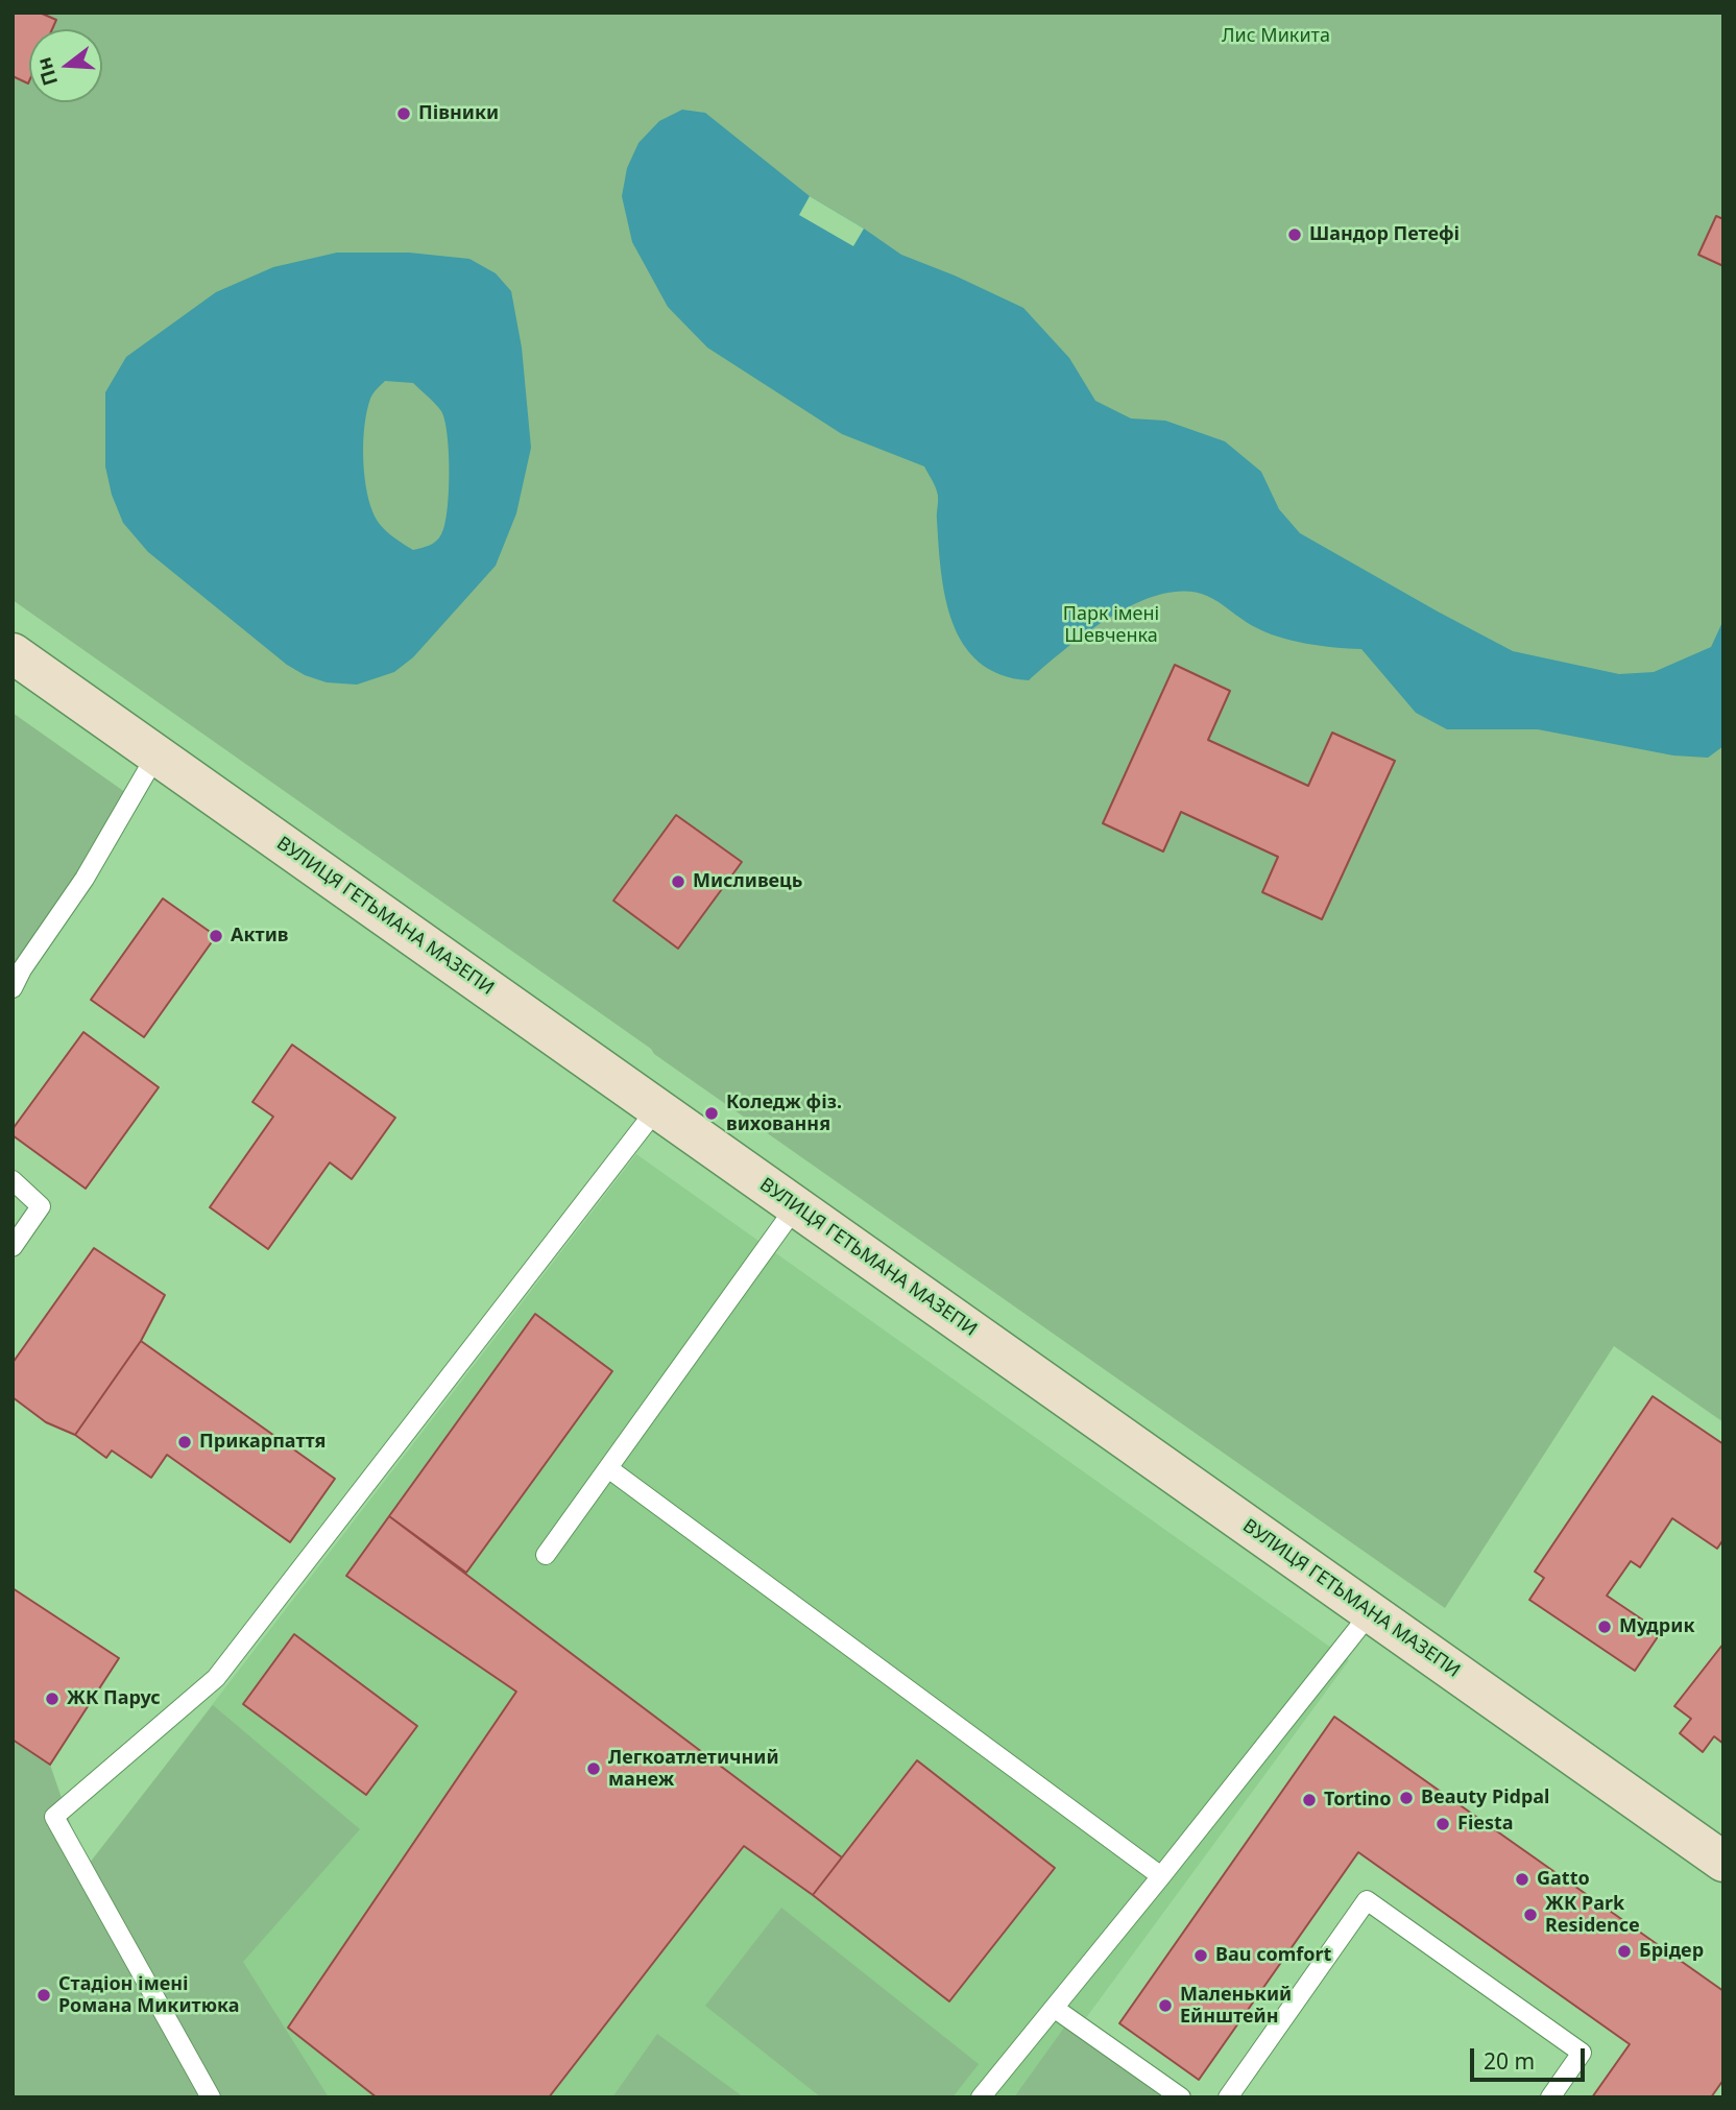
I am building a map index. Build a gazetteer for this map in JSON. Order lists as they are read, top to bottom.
{
  "streets": {
    "main road": ["ВУЛИЦЯ ГЕТЬМАНА МАЗЕПИ"]
  },
  "parks": ["Лис Микита", "Парк імені Шевченка"],
  "places": [
    "Півники",
    "Шандор Петефі",
    "Мисливець",
    "Актив",
    "Коледж фіз. виховання",
    "Прикарпаття",
    "Мудрик",
    "ЖК Парус",
    "Легкоатлетичний манеж",
    "Beauty Pidpal",
    "Tortino",
    "Fiesta",
    "Gatto",
    "ЖК Park Residence",
    "Брідер",
    "Bau comfort",
    "Стадіон імені Романа Микитюка",
    "Маленький Ейнштейн"
  ],
  "scale_bar": "20 m",
  "north": "left"
}
